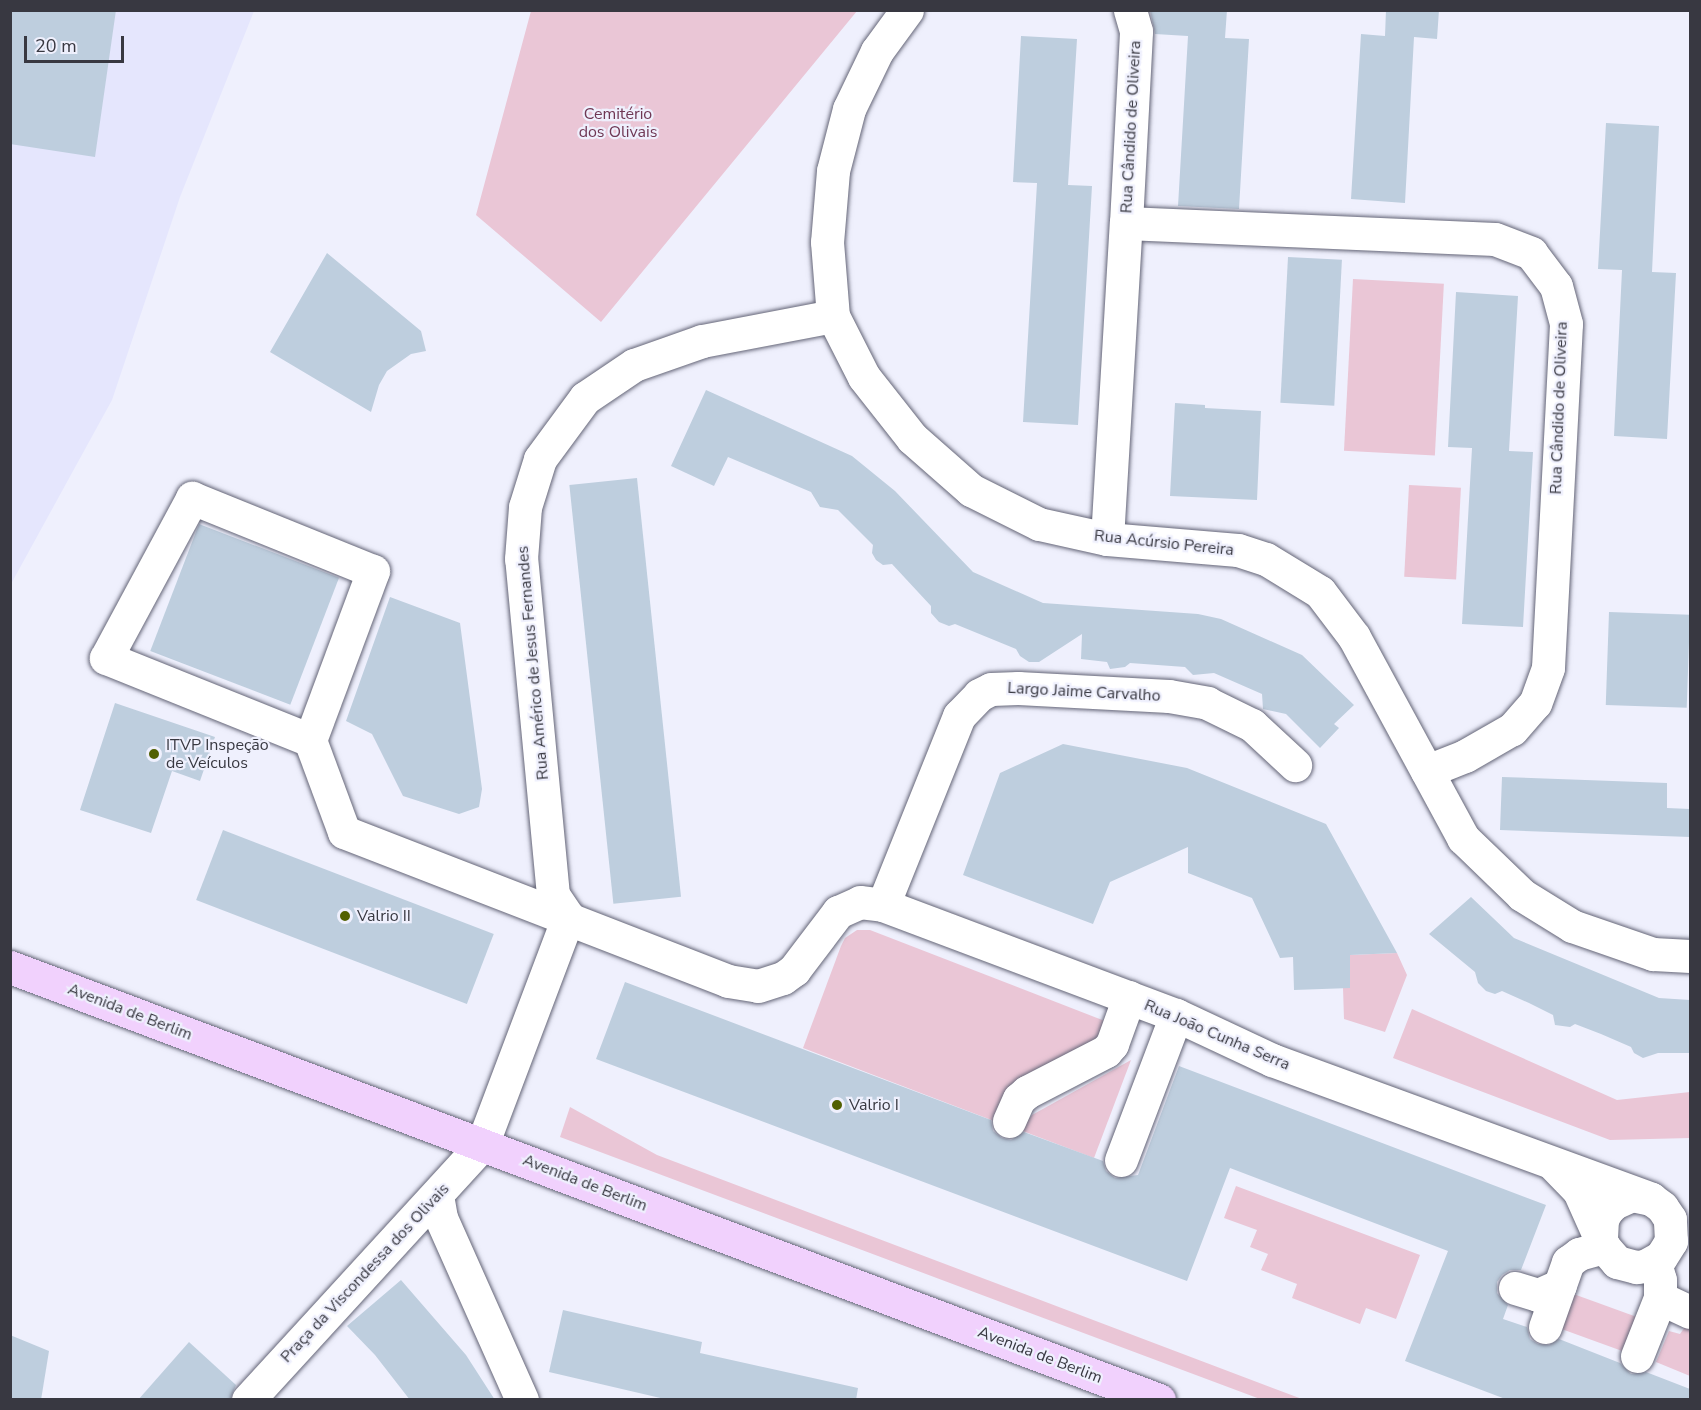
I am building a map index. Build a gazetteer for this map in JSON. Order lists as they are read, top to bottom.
{
  "streets": {
    "main road": ["Avenida de Berlim"],
    "street": [
      "Rua Cândido de Oliveira",
      "Rua Acúrsio Pereira",
      "Rua Américo de Jesus Fernandes",
      "Largo Jaime Carvalho",
      "Rua João Cunha Serra",
      "Praça da Viscondessa dos Olivais"
    ]
  },
  "crossings": [
    ["Rua Cândido de Oliveira", "Rua Acúrsio Pereira"],
    ["Rua Acúrsio Pereira", "Rua Américo de Jesus Fernandes"],
    ["Largo Jaime Carvalho", "Rua João Cunha Serra"],
    ["Avenida de Berlim", "Praça da Viscondessa dos Olivais"]
  ],
  "parks": ["Cemitério dos Olivais"],
  "places": ["ITVP Inspeção de Veículos", "Valrio II", "Valrio I"],
  "scale_bar": "20 m"
}
